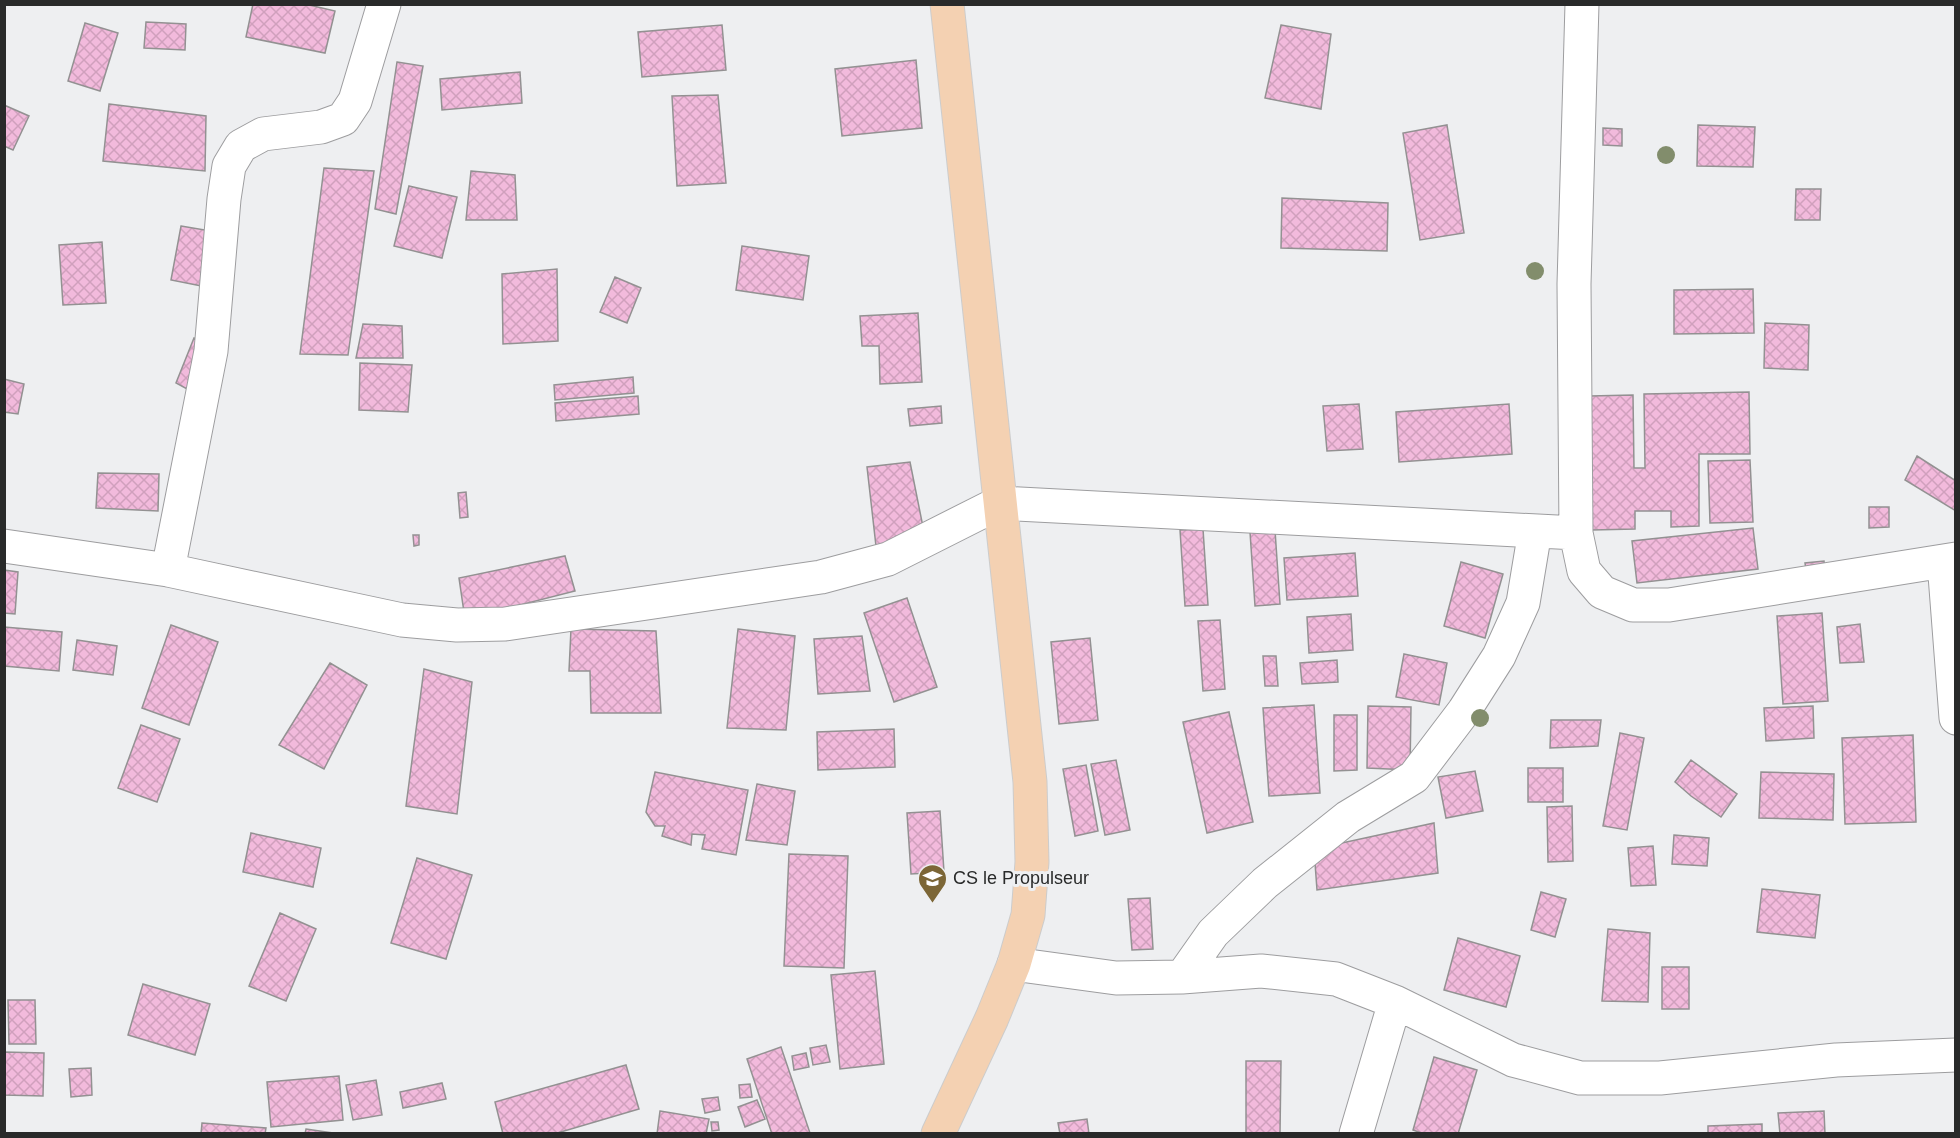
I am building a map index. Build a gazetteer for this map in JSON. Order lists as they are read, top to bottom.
{
  "places": {
    "school or university": ["CS le Propulseur"]
  }
}
